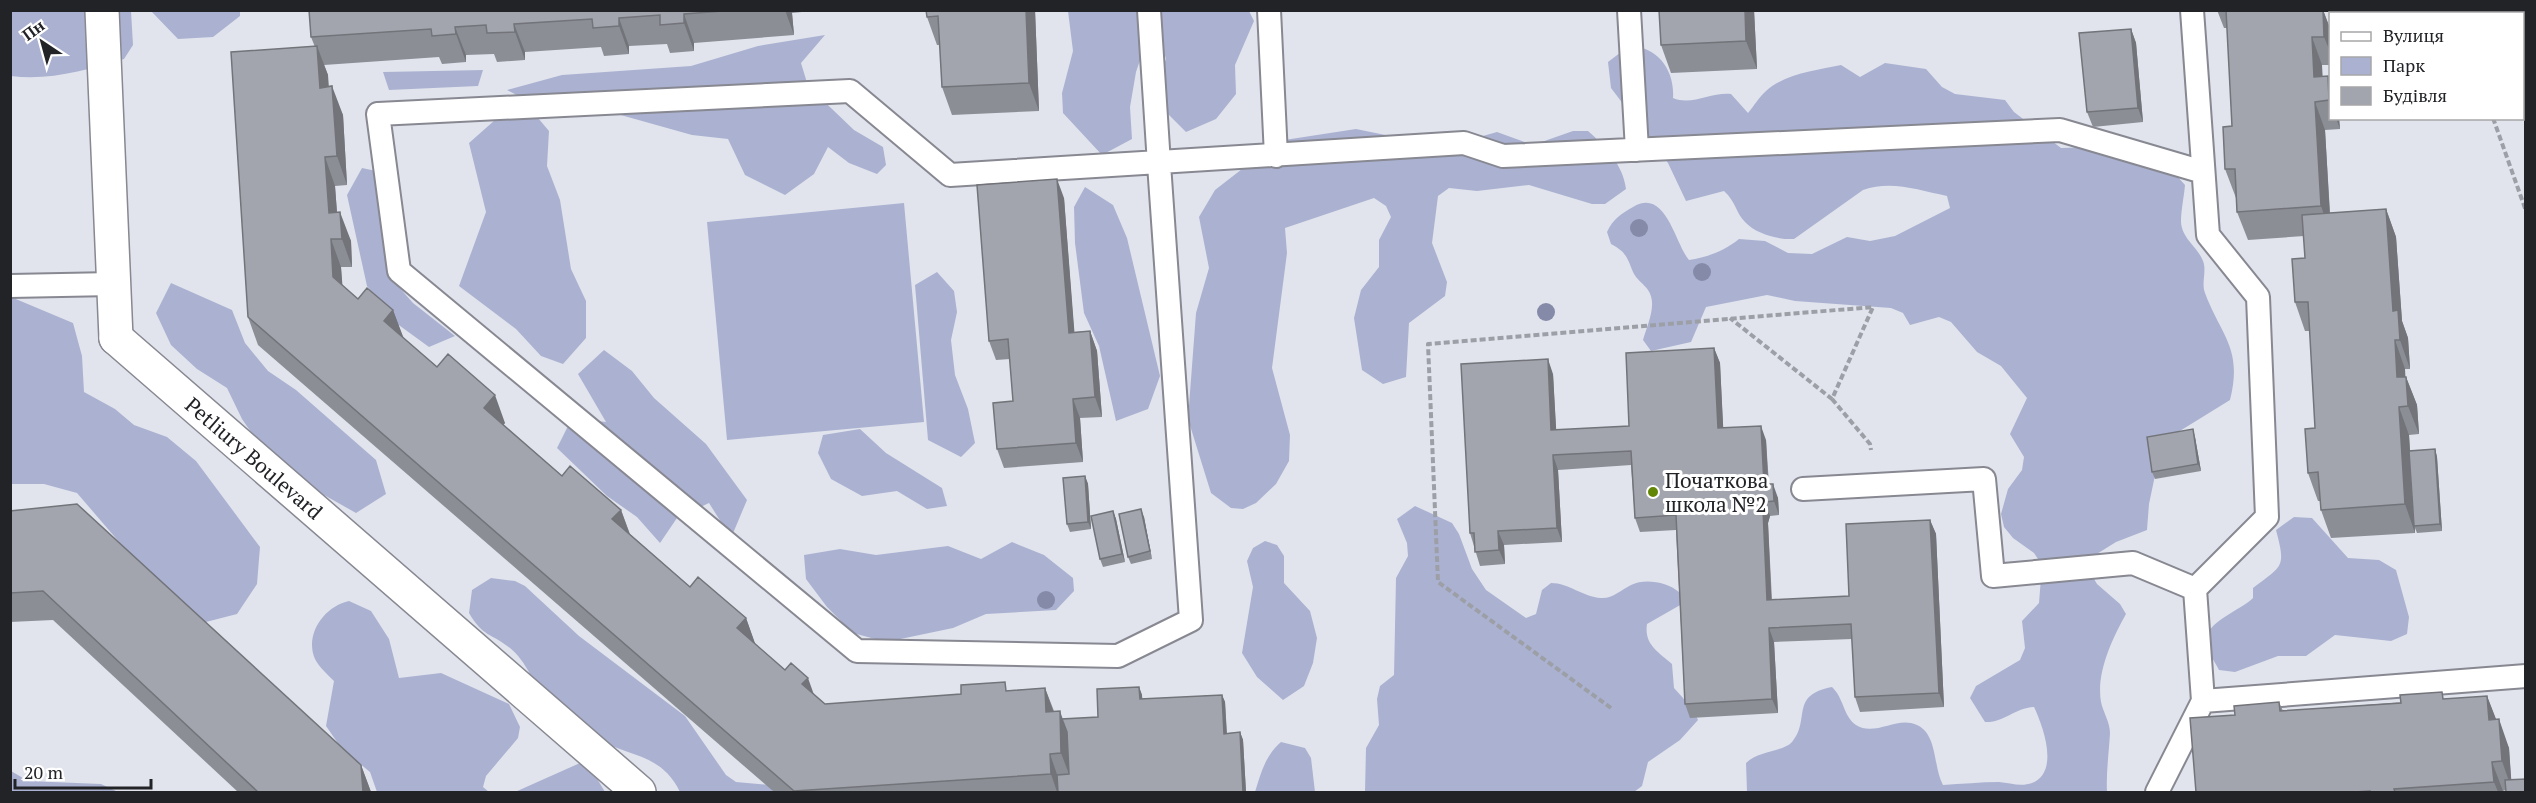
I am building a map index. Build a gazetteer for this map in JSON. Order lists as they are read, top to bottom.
{
  "streets": {
    "street": ["Petliury Boulevard"]
  },
  "places": ["Початкова школа №2"],
  "legend": ["Вулиця", "Парк", "Будівля"],
  "scale_bar": "20 m",
  "north": "top left"
}
